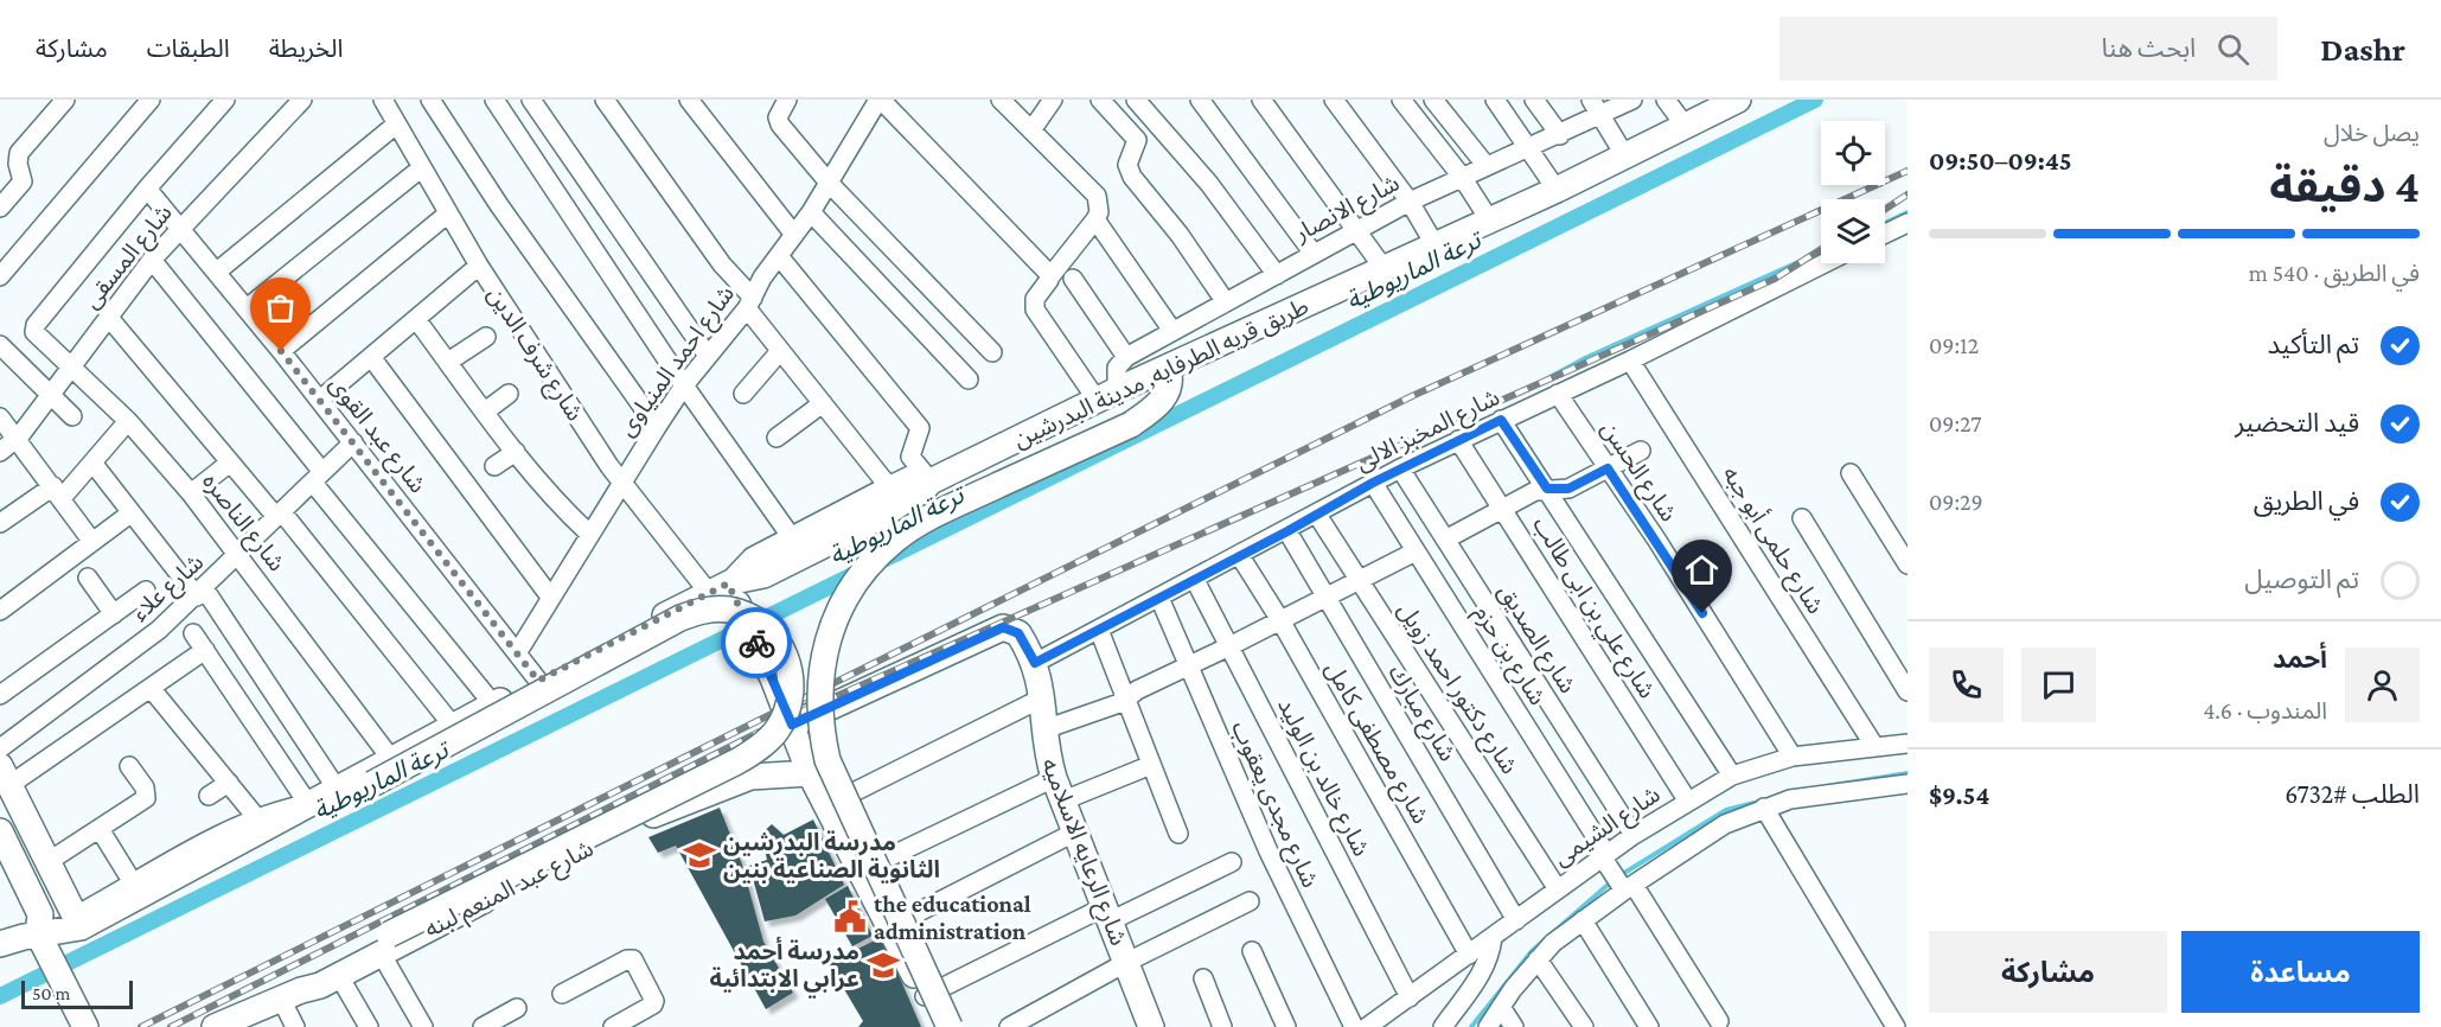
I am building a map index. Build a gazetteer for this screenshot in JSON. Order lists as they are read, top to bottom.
{
  "streets": {
    "main road": [
      "شارع شرف الدين",
      "طريق قريه الطرفايه, مدينة البدرشين",
      "شارع الرعايه الاسلاميه",
      "شارع عبد المنعم لبنه"
    ],
    "street": [
      "شارع الانصار",
      "شارع المسقى",
      "شارع احمد المنياوى",
      "شارع المخبز الالى",
      "شارع عبد القوى",
      "شارع الحسن",
      "شارع الناصره",
      "شارع حلمى أبو جبه",
      "شارع علاء",
      "شارع علي بن ابى طالب",
      "شارع الصديق",
      "شارع بن حزم",
      "شارع دكتور احمد زويل",
      "شارع مبارك",
      "شارع مصطفى كامل",
      "شارع خالد بن الوليد",
      "شارع مجدى يعقوب",
      "شارع الشيمى"
    ]
  },
  "crossings": [
    ["شارع المسقى", "شارع عبد القوى"],
    ["شارع المسقى", "شارع الناصره"],
    ["شارع شرف الدين", "شارع احمد المنياوى"],
    ["شارع شرف الدين", "طريق قريه الطرفايه, مدينة البدرشين"],
    ["شارع شرف الدين", "شارع الرعايه الاسلاميه"],
    ["شارع احمد المنياوى", "شارع عبد القوى"],
    ["طريق قريه الطرفايه, مدينة البدرشين", "شارع عبد القوى"],
    ["طريق قريه الطرفايه, مدينة البدرشين", "شارع الناصره"],
    ["شارع المخبز الالى", "شارع الحسن"],
    ["شارع المخبز الالى", "شارع حلمى أبو جبه"],
    ["شارع المخبز الالى", "شارع علي بن ابى طالب"],
    ["شارع المخبز الالى", "شارع الصديق"],
    ["شارع المخبز الالى", "شارع بن حزم"],
    ["شارع المخبز الالى", "شارع دكتور احمد زويل"],
    ["شارع المخبز الالى", "شارع مبارك"],
    ["شارع المخبز الالى", "شارع مصطفى كامل"],
    ["شارع المخبز الالى", "شارع خالد بن الوليد"],
    ["شارع المخبز الالى", "شارع مجدى يعقوب"],
    ["شارع المخبز الالى", "شارع الرعايه الاسلاميه"],
    ["شارع عبد القوى", "شارع الناصره"],
    ["شارع عبد القوى", "شارع علاء"],
    ["شارع الحسن", "شارع الشيمى"],
    ["شارع الناصره", "شارع علاء"],
    ["شارع حلمى أبو جبه", "شارع الشيمى"],
    ["شارع علي بن ابى طالب", "شارع الشيمى"],
    ["شارع الصديق", "شارع الشيمى"],
    ["شارع بن حزم", "شارع الشيمى"],
    ["شارع دكتور احمد زويل", "شارع الشيمى"],
    ["شارع مبارك", "شارع الشيمى"],
    ["شارع مصطفى كامل", "شارع الشيمى"],
    ["شارع خالد بن الوليد", "شارع الشيمى"]
  ],
  "water": ["ترعة الماريوطية"],
  "places": {
    "school or university": ["مدرسة البدرشين الثانوية الصناعية بنين", "مدرسة أحمد عرابي الابتدائية"],
    "public building": ["the educational administration"]
  },
  "scale_bar": "50 m",
  "page": {
    "header": "Dashr",
    "search": "ابحث هنا",
    "nav": ["الخريطة", "الطبقات", "مشاركة"],
    "heading": ["4 دقيقة", "يصل خلال", "09:45–09:50"],
    "panel": [
      "أحمد",
      "المندوب · 4.6",
      "الطلب #6732",
      "$9.54"
    ],
    "bar": "في الطريق · 540 m",
    "list": [
      ["تم التأكيد", "09:12"],
      ["قيد التحضير", "09:27"],
      ["في الطريق", "09:29"],
      "تم التوصيل"
    ],
    "buttons": ["مساعدة", "مشاركة"],
    "scale": "50 m"
  }
}
